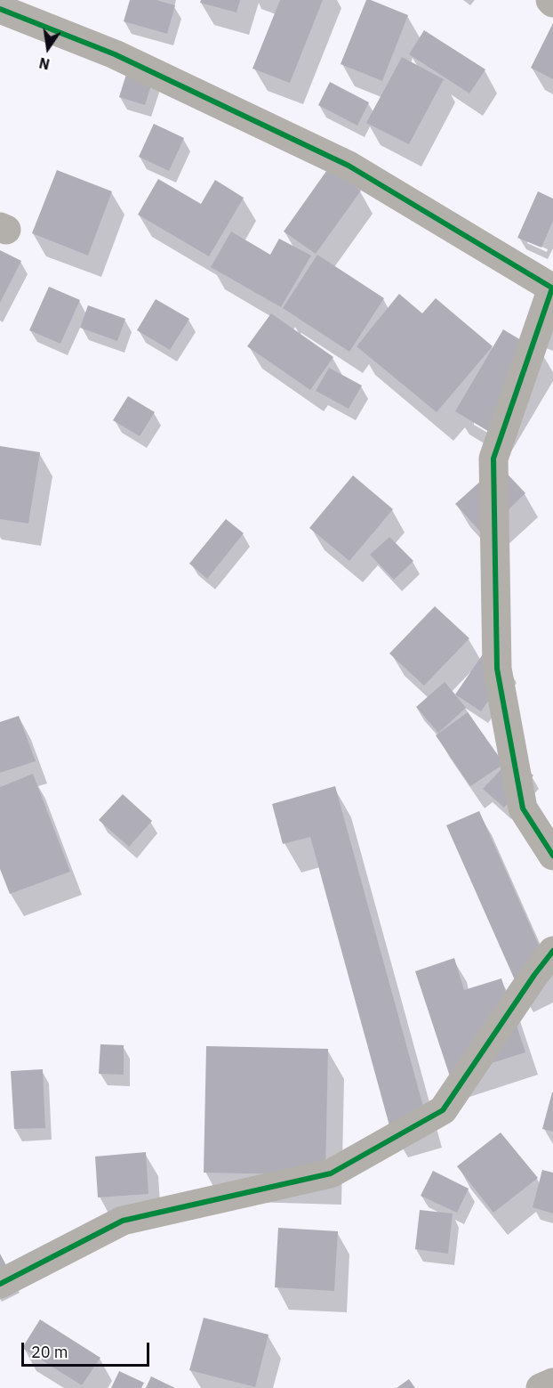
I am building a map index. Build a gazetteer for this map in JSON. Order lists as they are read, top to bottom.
{
  "scale_bar": "20 m",
  "north": "bottom"
}
